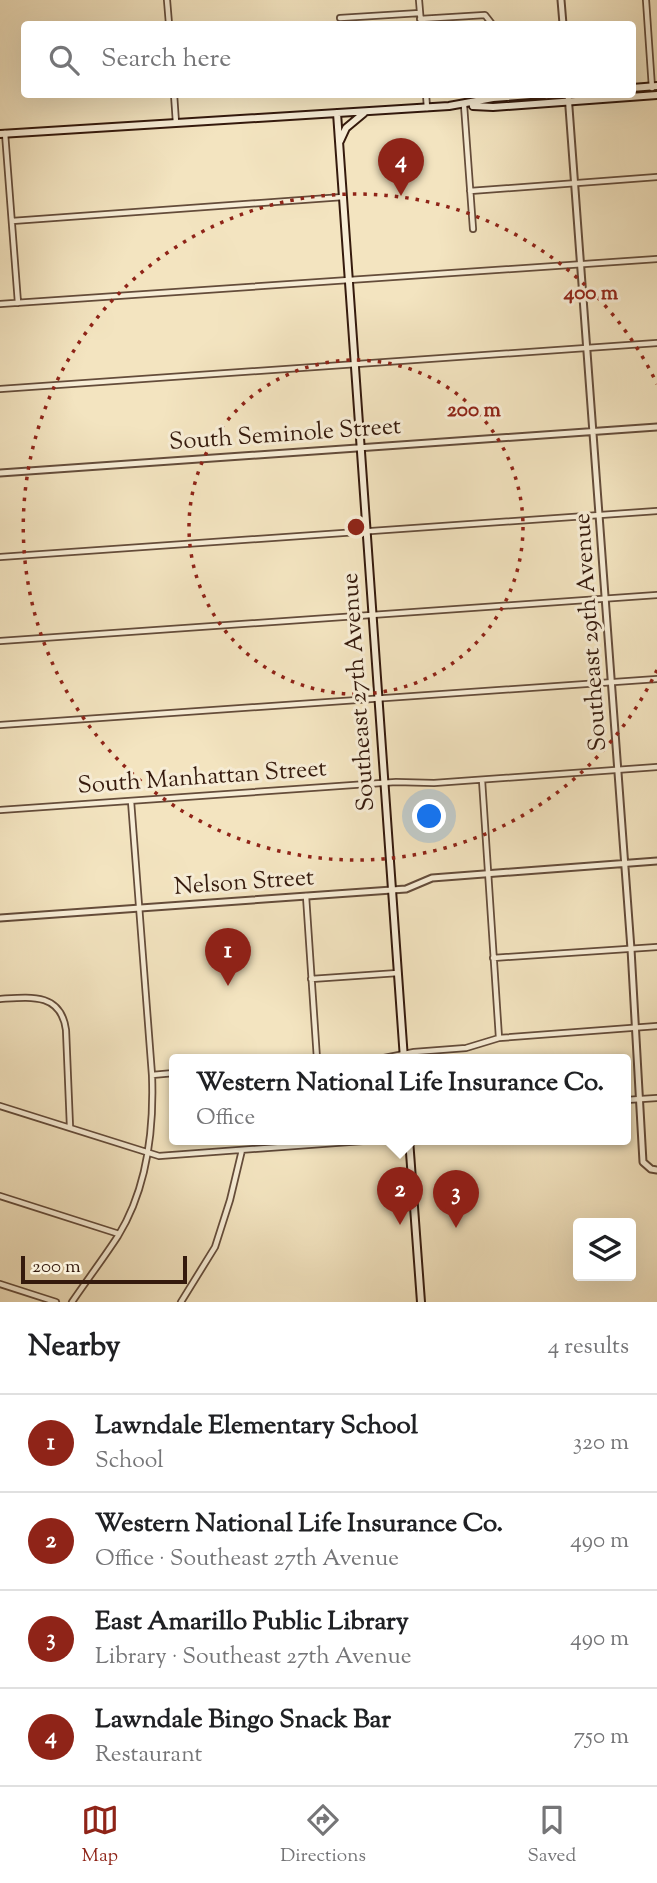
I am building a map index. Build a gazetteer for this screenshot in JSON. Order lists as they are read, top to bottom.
{
  "streets": {
    "main road": ["Southeast 27th Avenue"],
    "street": [
      "South Seminole Street",
      "Southeast 29th Avenue",
      "South Manhattan Street",
      "Nelson Street"
    ]
  },
  "crossings": [
    ["South Seminole Street", "Southeast 29th Avenue"],
    ["South Seminole Street", "Southeast 27th Avenue"],
    ["Southeast 29th Avenue", "South Manhattan Street"],
    ["Southeast 29th Avenue", "Nelson Street"],
    ["Southeast 27th Avenue", "South Manhattan Street"],
    ["Southeast 27th Avenue", "Nelson Street"]
  ],
  "scale_bar": "200 m",
  "page": {
    "search": "Search here",
    "pins": [
      "4",
      "1",
      "2",
      "3"
    ],
    "popup": ["Western National Life Insurance Co.", "Office"],
    "scale": "200 m",
    "heading": ["Nearby", "4 results"],
    "list": [
      {
        "mark": "1",
        "name": "Lawndale Elementary School",
        "note": "School",
        "value": "320 m"
      },
      {
        "mark": "2",
        "name": "Western National Life Insurance Co.",
        "note": "Office · Southeast 27th Avenue",
        "value": "490 m"
      },
      {
        "mark": "3",
        "name": "East Amarillo Public Library",
        "note": "Library · Southeast 27th Avenue",
        "value": "490 m"
      },
      {
        "mark": "4",
        "name": "Lawndale Bingo Snack Bar",
        "note": "Restaurant",
        "value": "750 m"
      }
    ],
    "nav": ["Map", "Directions", "Saved"]
  },
  "rings": ["400 m", "200 m"]
}
